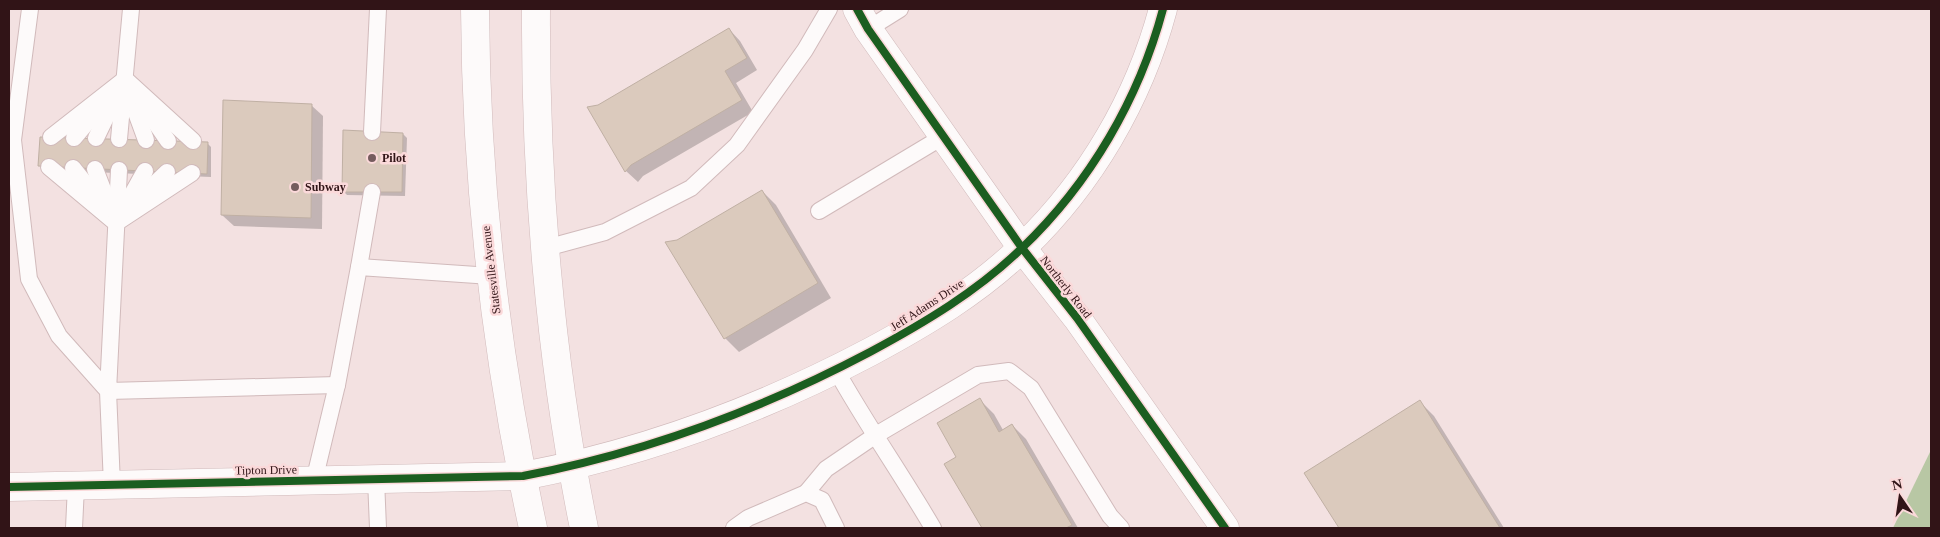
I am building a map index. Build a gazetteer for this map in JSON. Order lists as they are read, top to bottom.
{
  "streets": {
    "street": [
      "Statesville Avenue",
      "Northerly Road",
      "Jeff Adams Drive",
      "Tipton Drive"
    ]
  },
  "crossings": [
    ["Statesville Avenue", "Jeff Adams Drive"],
    ["Statesville Avenue", "Tipton Drive"],
    ["Northerly Road", "Jeff Adams Drive"],
    ["Jeff Adams Drive", "Tipton Drive"]
  ],
  "places": ["Pilot", "Subway"],
  "north": "top"
}
